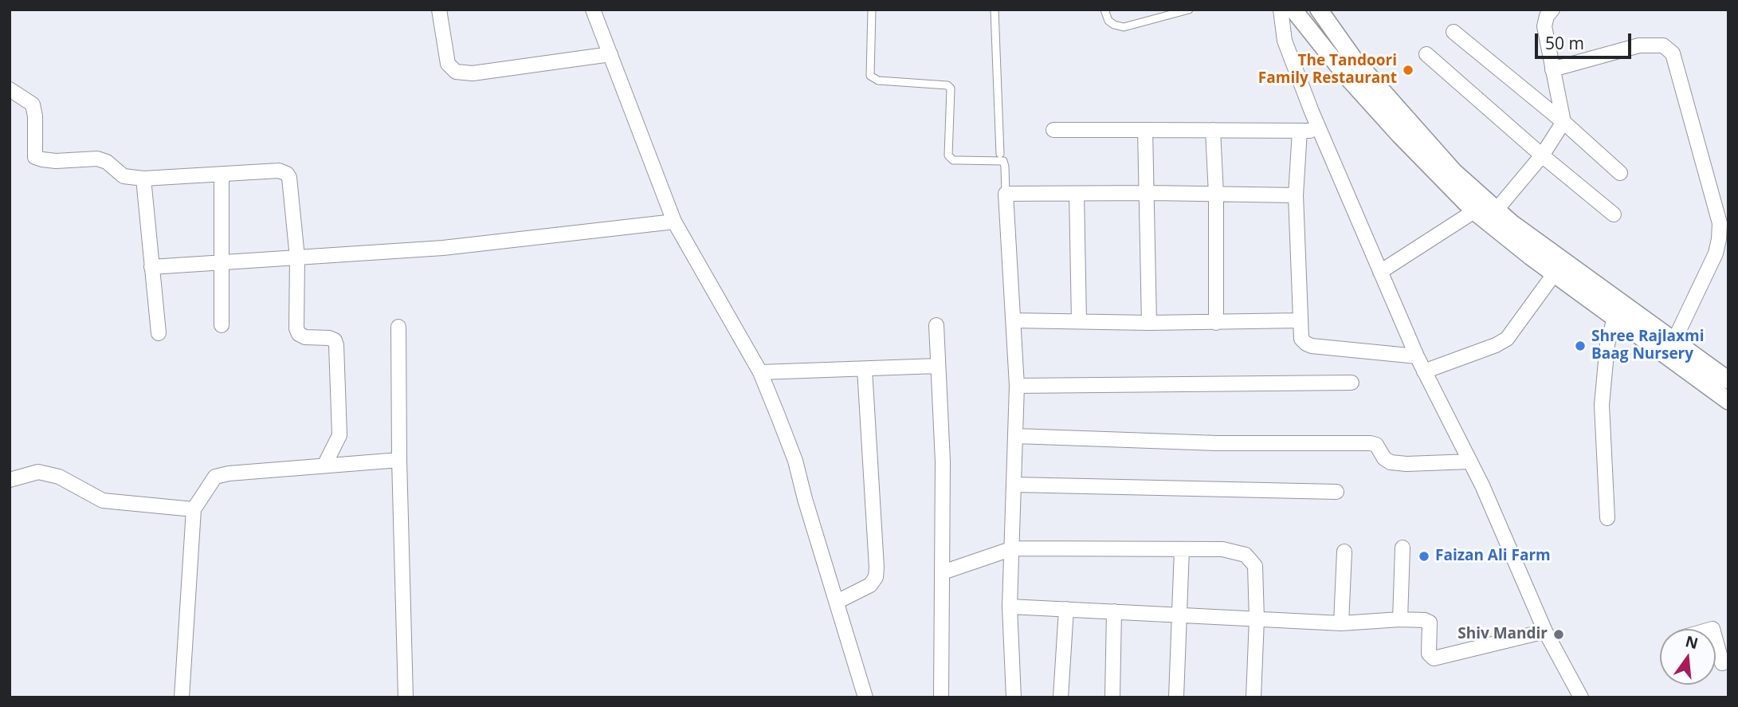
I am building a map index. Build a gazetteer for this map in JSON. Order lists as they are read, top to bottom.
{
  "places": [
    "The Tandoori Family Restaurant",
    "Shree Rajlaxmi Baag Nursery",
    "Faizan Ali Farm",
    "Shiv Mandir"
  ],
  "scale_bar": "50 m",
  "north": "top"
}
